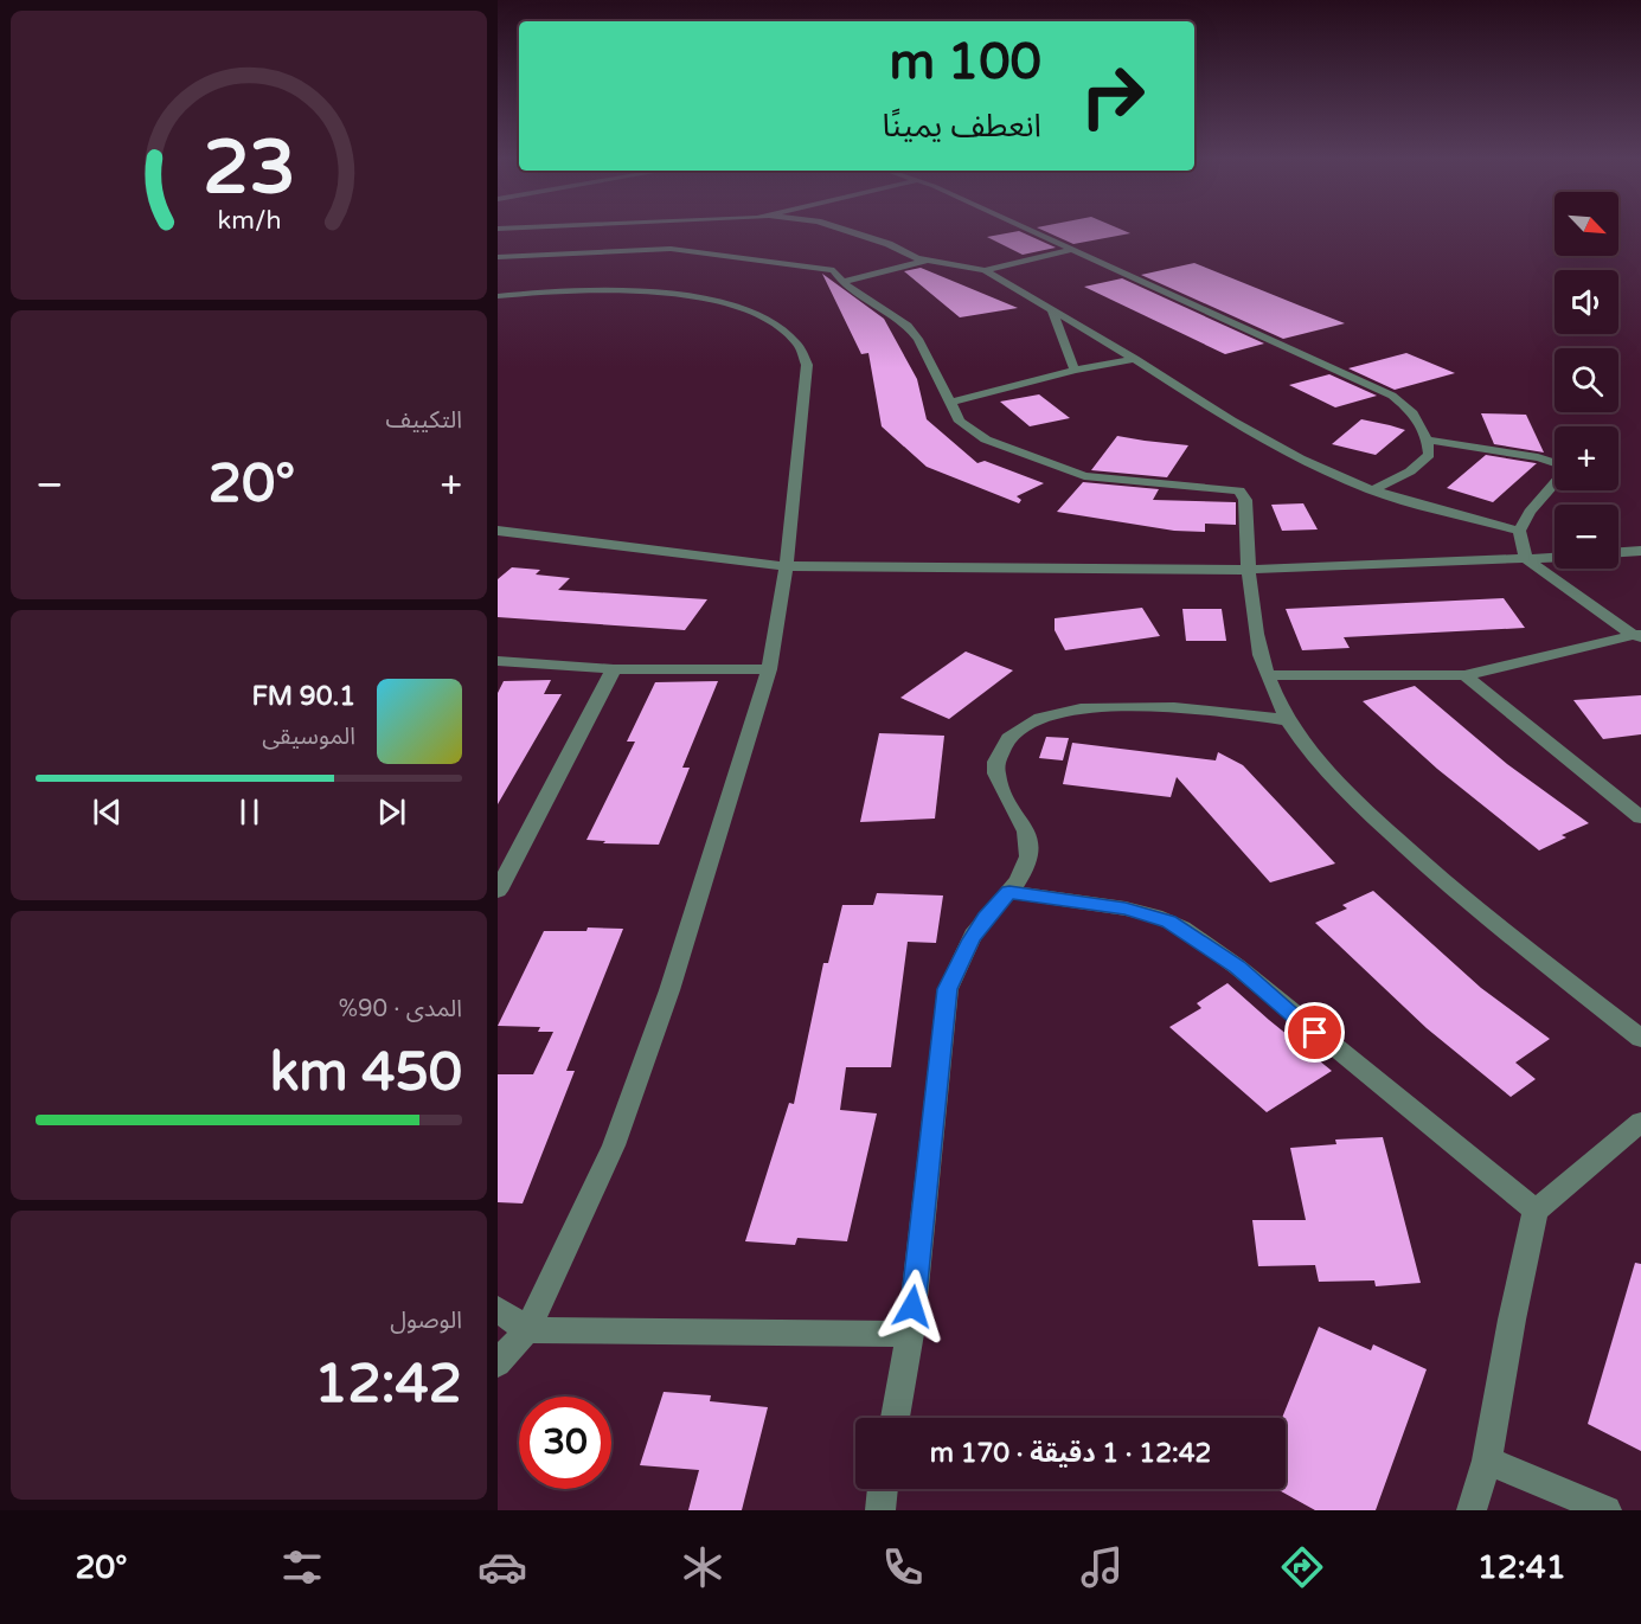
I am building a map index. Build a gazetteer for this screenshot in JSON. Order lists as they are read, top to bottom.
{
  "north": "bottom right",
  "page": {
    "turn": ["100 m", "انعطف يمينًا"],
    "map_buttons": ["+", "−"],
    "tile": [
      "التكييف",
      ["المدى · 90%", "450 km"],
      ["الوصول", "12:42"]
    ],
    "heat": ["−", "20°", "+"],
    "song": ["90.1 FM", "الموسيقى"],
    "limit": "30",
    "trip": "12:42 · 1 دقيقة · 170 m",
    "tabs": ["12:41", "20°"],
    "gauge": ["23", "km/h"]
  }
}
